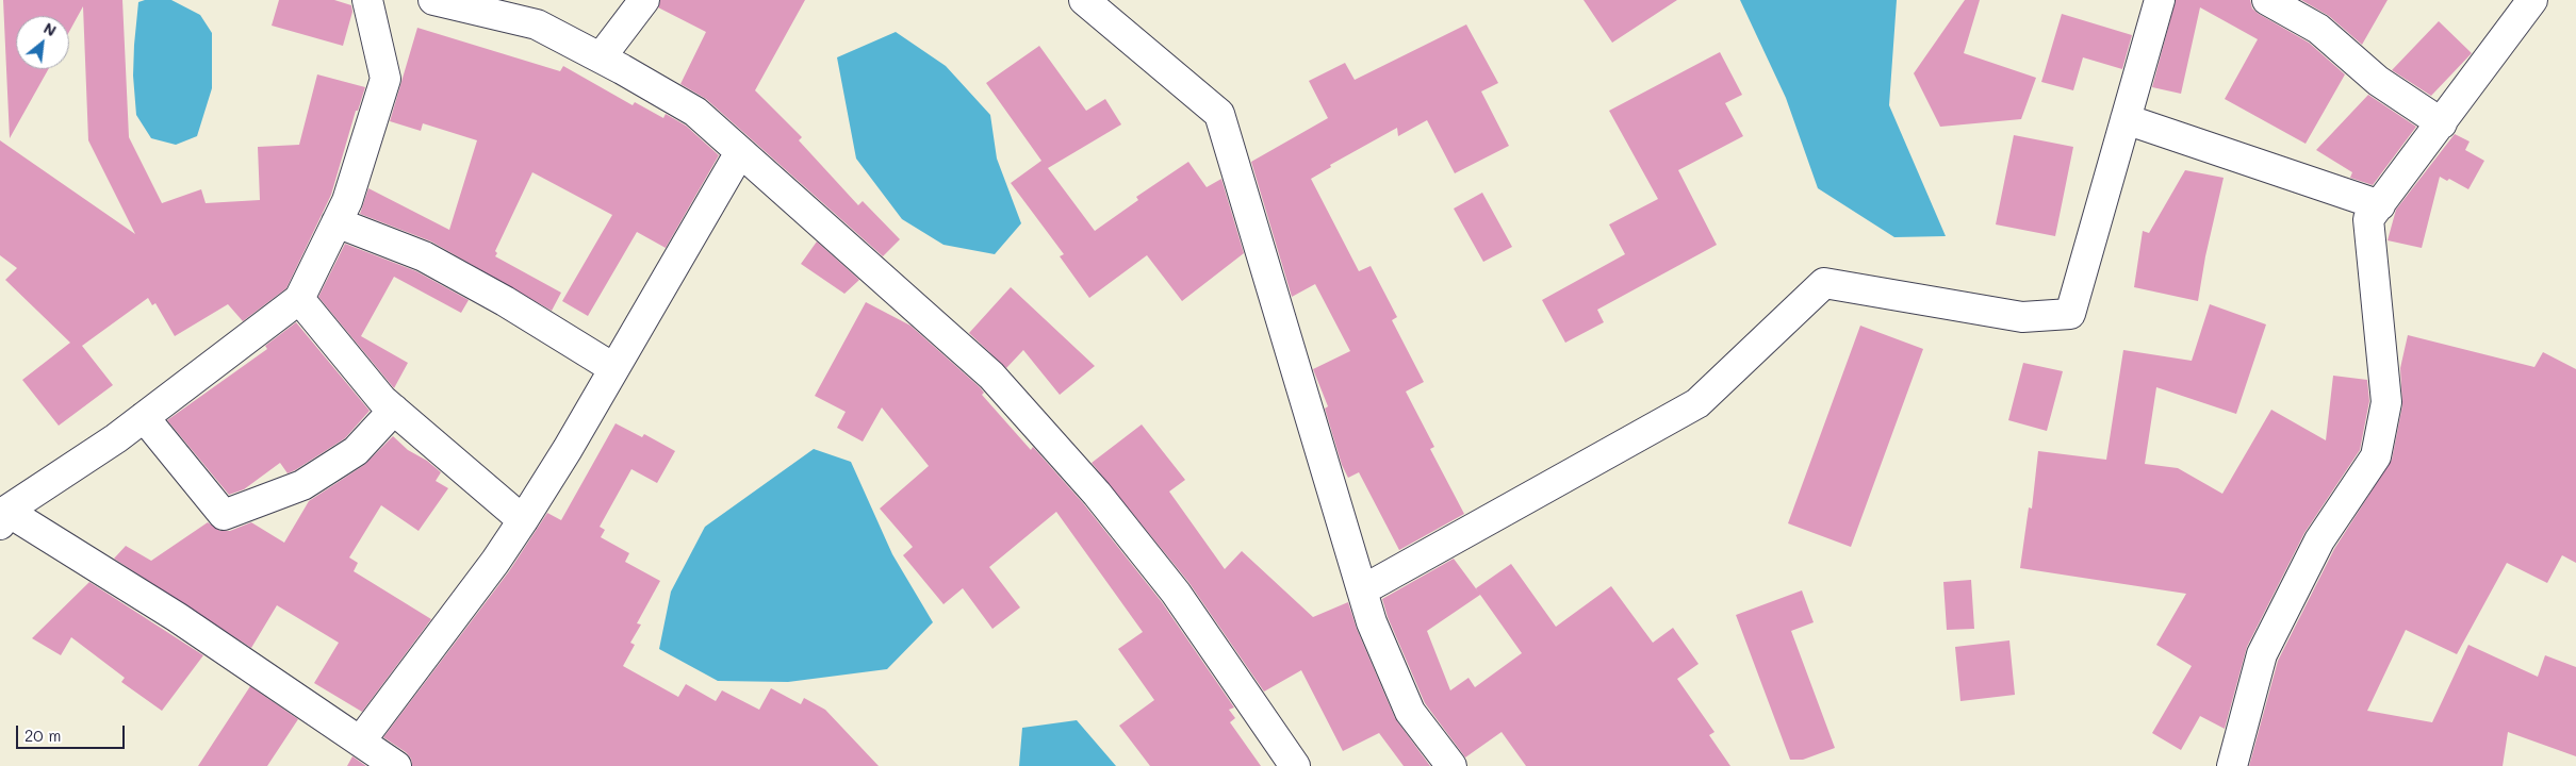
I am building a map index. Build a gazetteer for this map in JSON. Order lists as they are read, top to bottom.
{
  "scale_bar": "20 m",
  "north": "top right"
}
